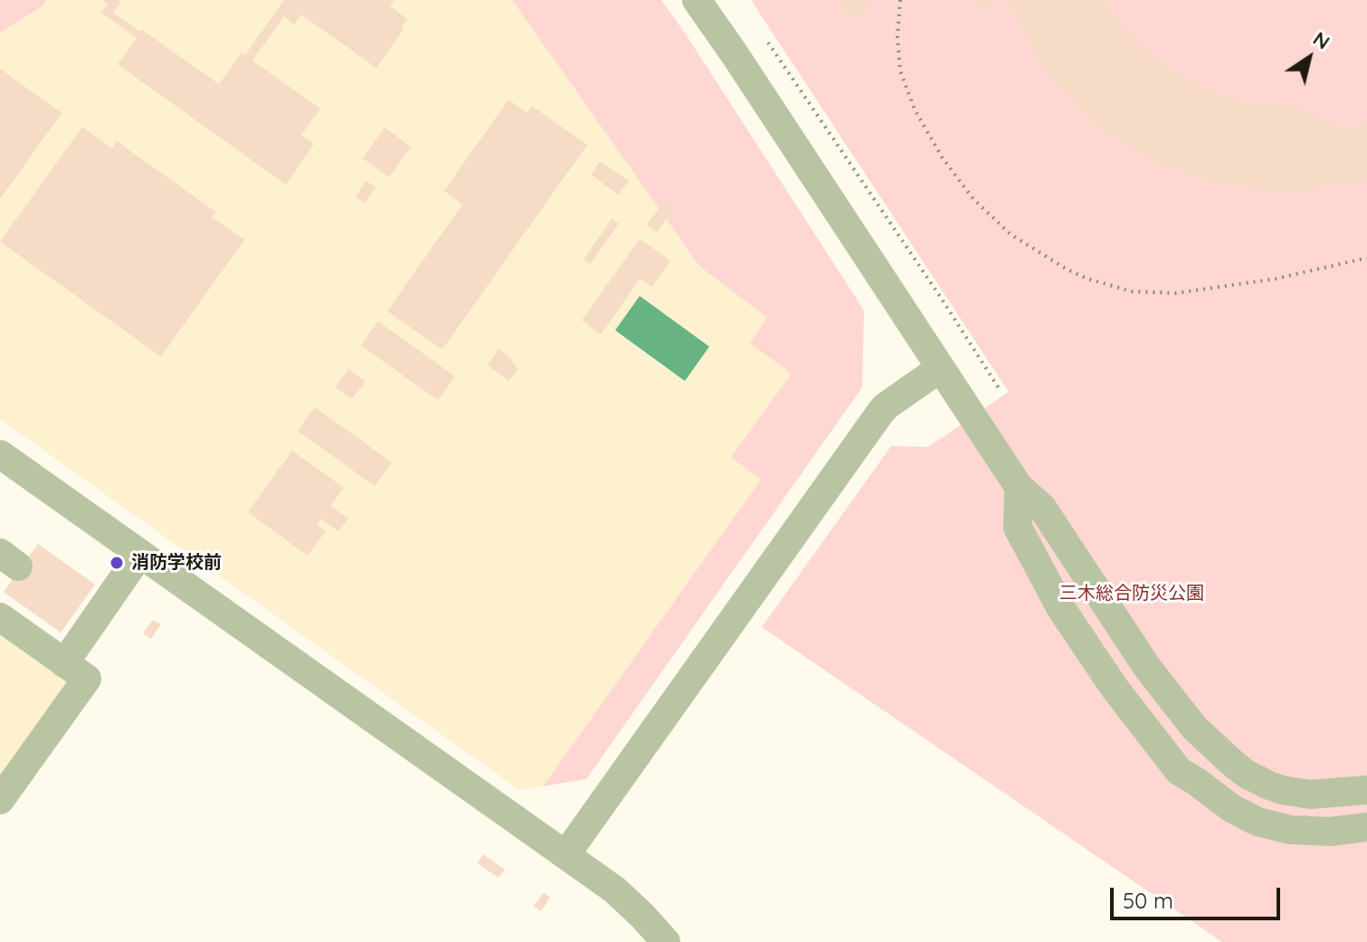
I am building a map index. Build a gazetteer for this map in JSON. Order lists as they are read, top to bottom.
{
  "parks": ["三木総合防災公園"],
  "places": ["消防学校前"],
  "scale_bar": "50 m",
  "north": "top right"
}
